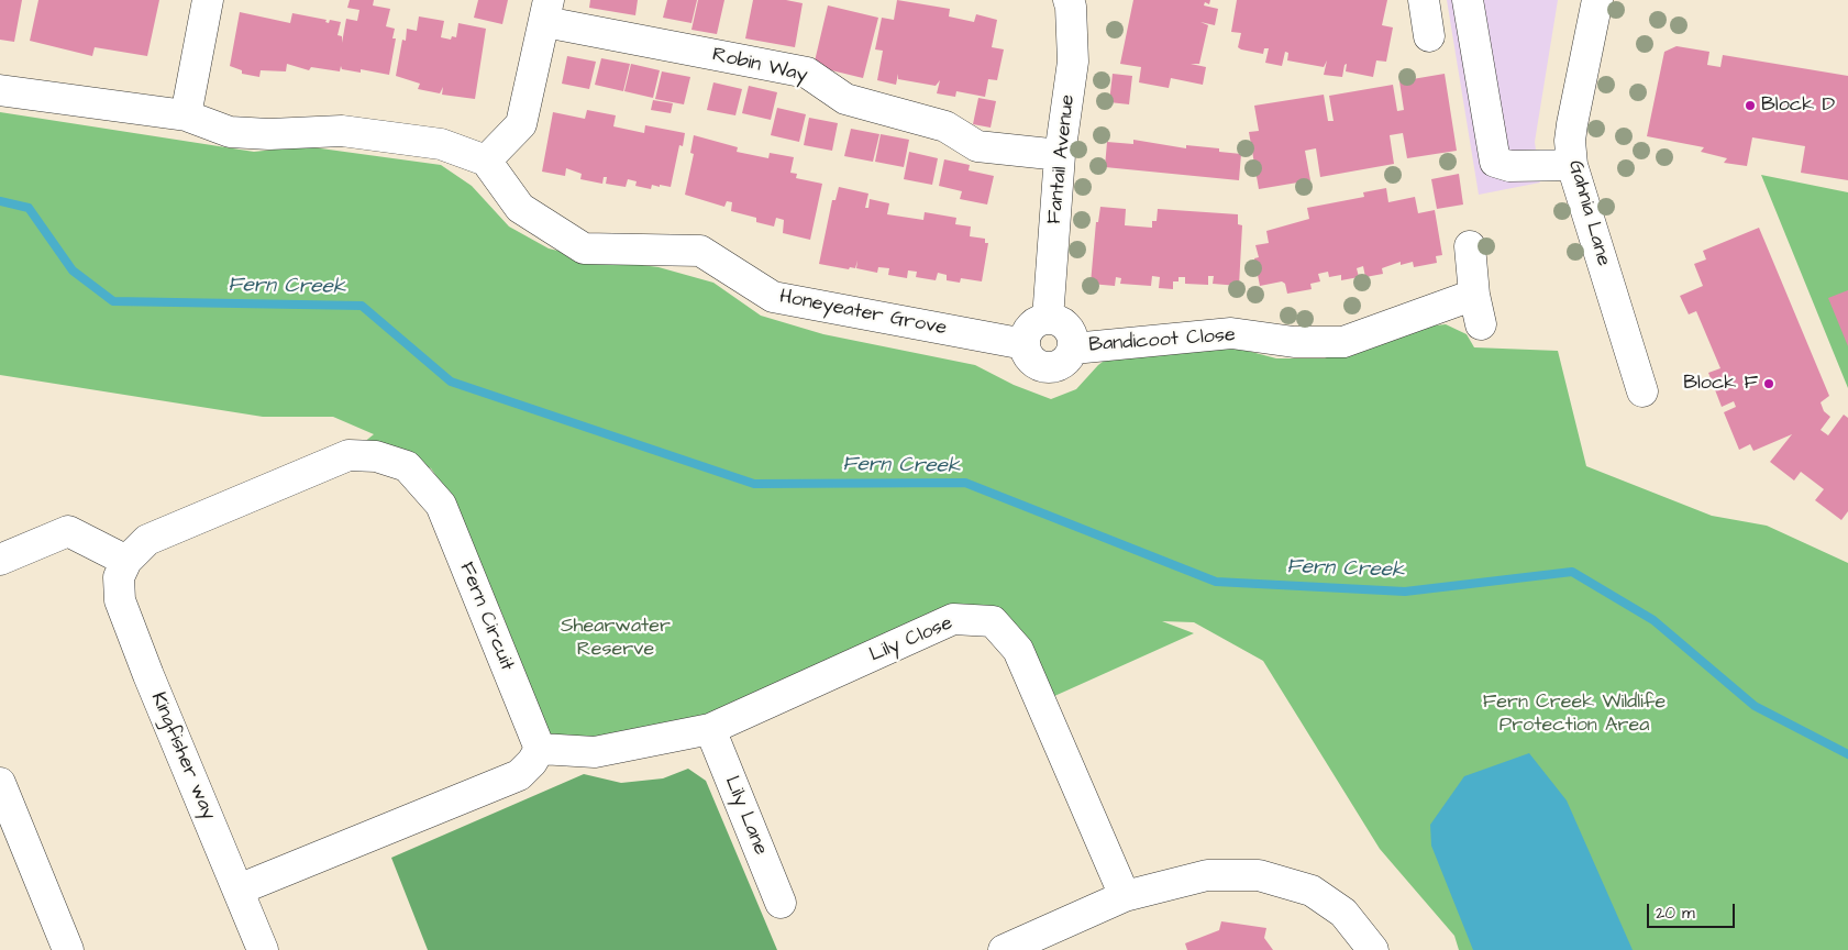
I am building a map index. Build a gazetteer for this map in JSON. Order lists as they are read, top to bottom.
{
  "streets": {
    "street": [
      "Robin Way",
      "Fantail Avenue",
      "Gahnia Lane",
      "Honeyeater Grove",
      "Bandicoot Close",
      "Fern Circuit",
      "Lily Close",
      "Kingfisher way",
      "Lily Lane"
    ]
  },
  "crossings": [
    ["Robin Way", "Fantail Avenue"],
    ["Fantail Avenue", "Honeyeater Grove"],
    ["Fantail Avenue", "Bandicoot Close"],
    ["Honeyeater Grove", "Bandicoot Close"],
    ["Fern Circuit", "Lily Close"],
    ["Fern Circuit", "Kingfisher way"],
    ["Lily Close", "Lily Lane"]
  ],
  "water": ["Fern Creek"],
  "parks": ["Shearwater Reserve", "Fern Creek Wildlife Protection Area"],
  "places": ["Block D", "Block F"],
  "scale_bar": "20 m"
}
